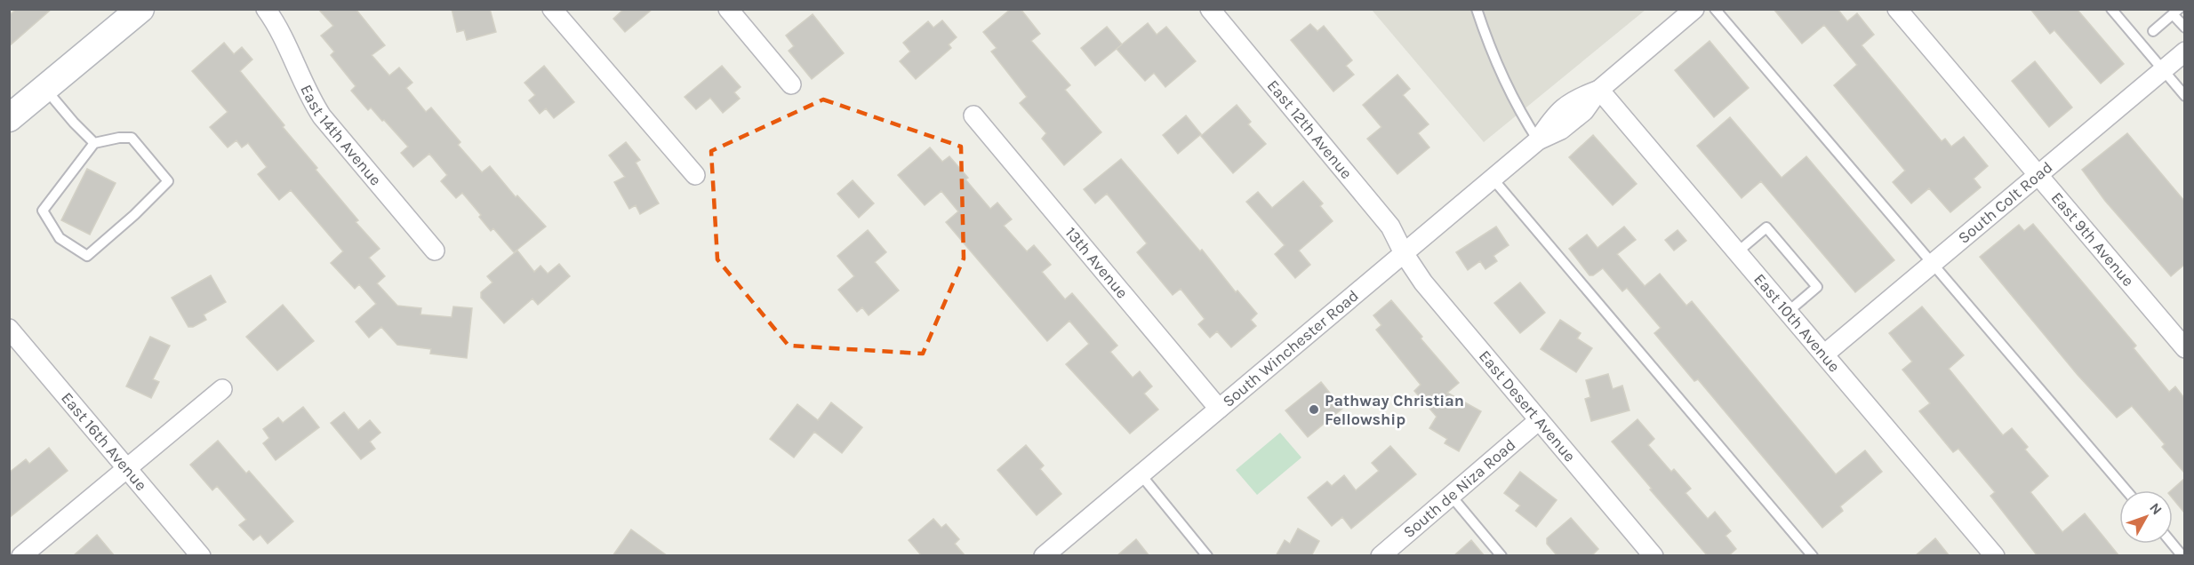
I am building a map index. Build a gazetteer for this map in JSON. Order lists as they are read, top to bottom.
{
  "streets": {
    "street": [
      "East 12th Avenue",
      "East 14th Avenue",
      "South Colt Road",
      "East 9th Avenue",
      "13th Avenue",
      "East 10th Avenue",
      "South Winchester Road",
      "East Desert Avenue",
      "East 16th Avenue",
      "South de Niza Road"
    ]
  },
  "crossings": [
    ["East 12th Avenue", "South Winchester Road"],
    ["East 12th Avenue", "East Desert Avenue"],
    ["South Colt Road", "East 9th Avenue"],
    ["South Colt Road", "East 10th Avenue"],
    ["13th Avenue", "South Winchester Road"],
    ["East 10th Avenue", "South Winchester Road"],
    ["South Winchester Road", "East Desert Avenue"],
    ["East Desert Avenue", "South de Niza Road"]
  ],
  "places": ["Pathway Christian Fellowship"],
  "north": "top right"
}
